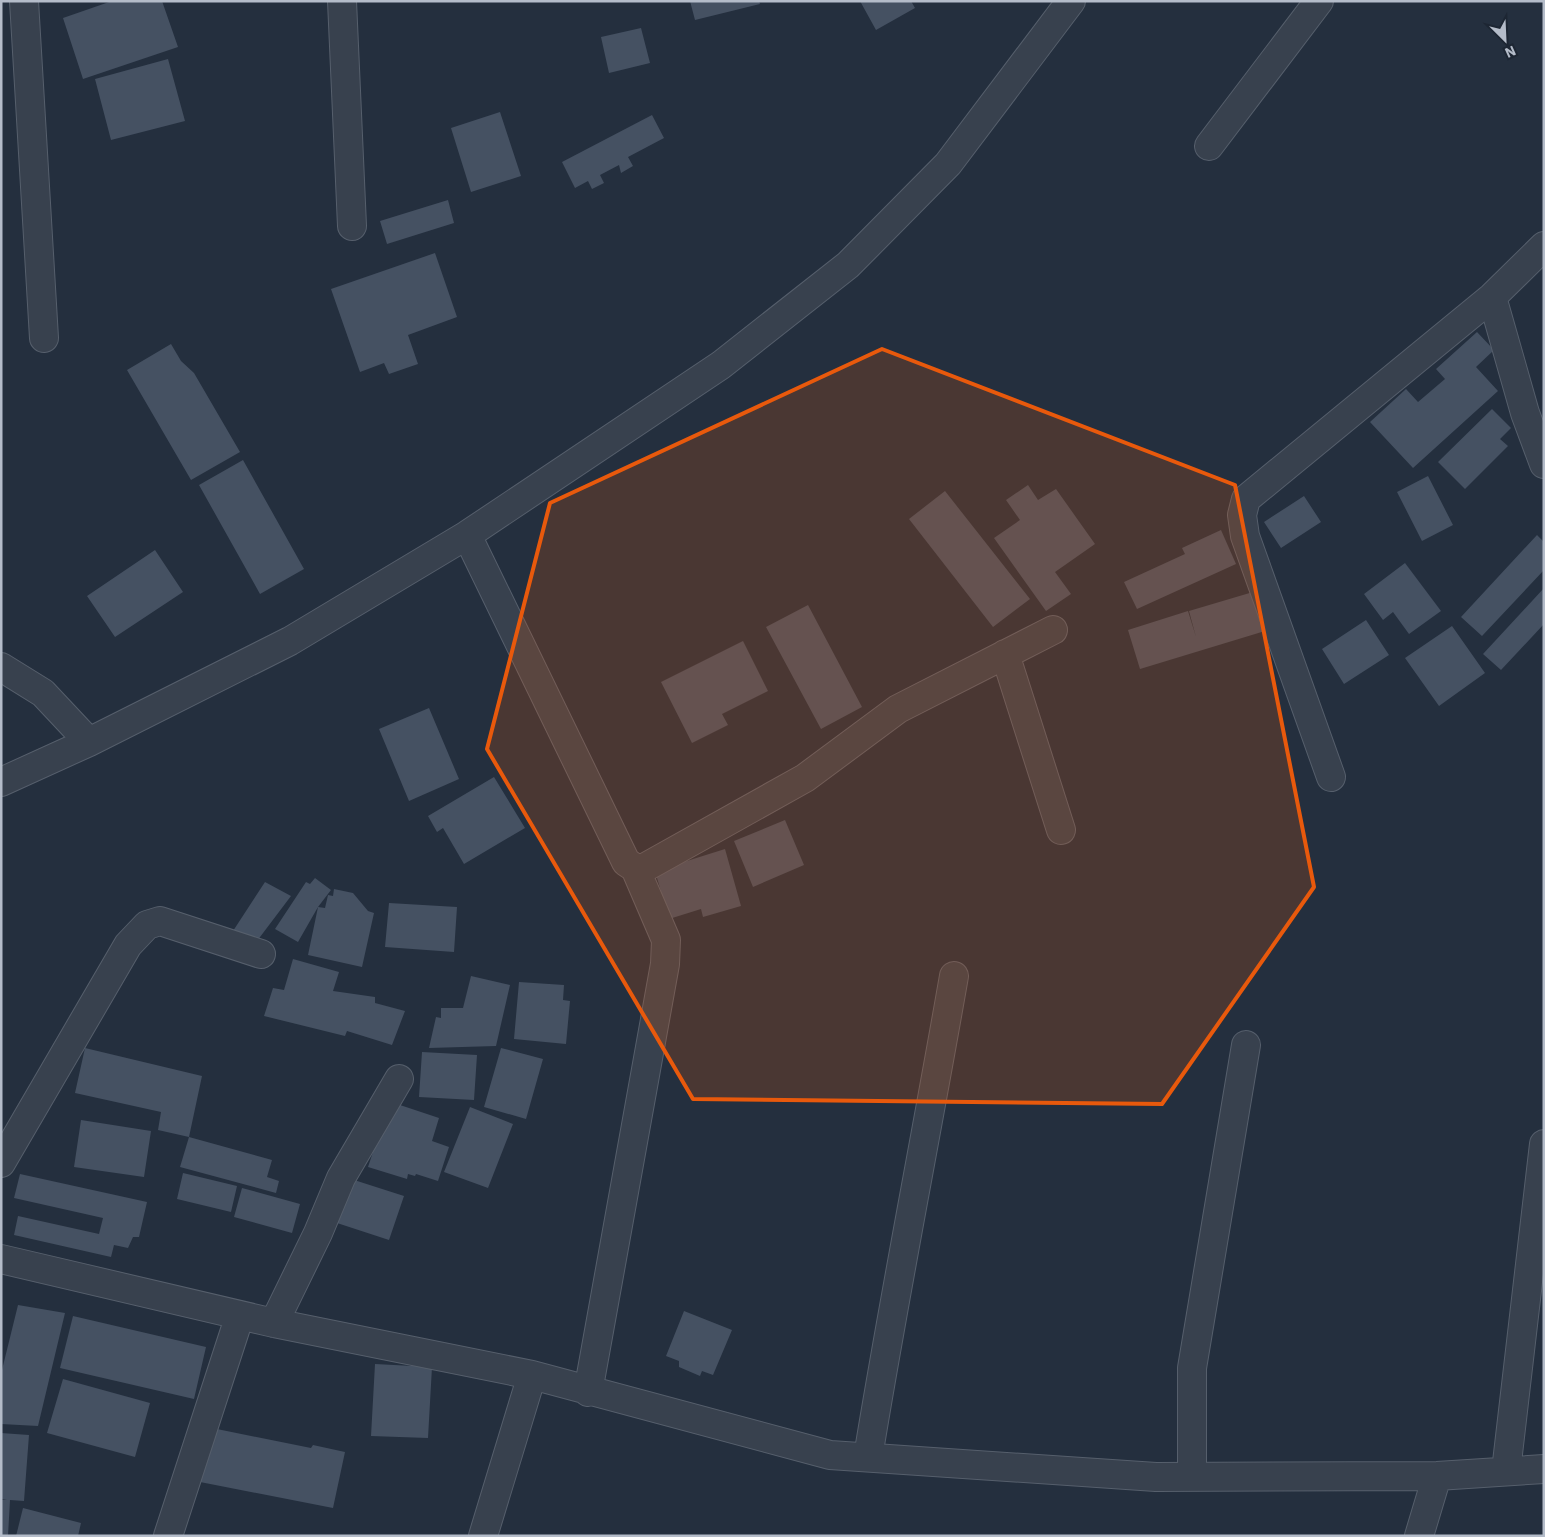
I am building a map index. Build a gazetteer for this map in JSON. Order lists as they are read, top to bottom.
{
  "north": "bottom right"
}
